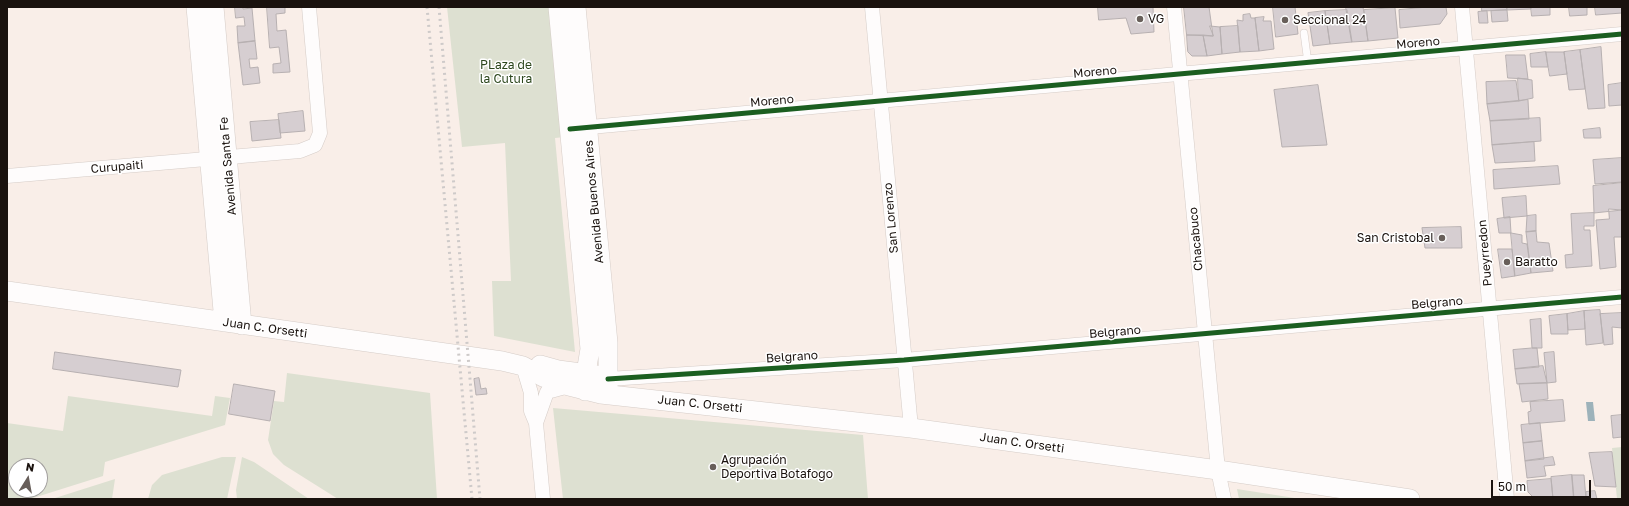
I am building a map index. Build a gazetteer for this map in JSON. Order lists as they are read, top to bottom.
{
  "streets": {
    "main road": ["Avenida Santa Fe", "Avenida Buenos Aires", "Juan C. Orsetti"],
    "street": [
      "Moreno",
      "Curupaiti",
      "San Lorenzo",
      "Chacabuco",
      "Pueyrredon",
      "Belgrano"
    ]
  },
  "crossings": [
    ["Moreno", "Avenida Buenos Aires"],
    ["Moreno", "San Lorenzo"],
    ["Moreno", "Chacabuco"],
    ["Moreno", "Pueyrredon"],
    ["Avenida Santa Fe", "Curupaiti"],
    ["Avenida Santa Fe", "Juan C. Orsetti"],
    ["Avenida Buenos Aires", "Belgrano"],
    ["Avenida Buenos Aires", "Juan C. Orsetti"],
    ["San Lorenzo", "Belgrano"],
    ["San Lorenzo", "Juan C. Orsetti"],
    ["Chacabuco", "Belgrano"],
    ["Chacabuco", "Juan C. Orsetti"],
    ["Pueyrredon", "Belgrano"],
    ["Belgrano", "Juan C. Orsetti"]
  ],
  "parks": ["PLaza de la Cutura"],
  "places": [
    "VG",
    "Seccional 24",
    "San Cristobal",
    "Baratto",
    "Agrupación Deportiva Botafogo"
  ],
  "scale_bar": "50 m",
  "north": "top"
}
